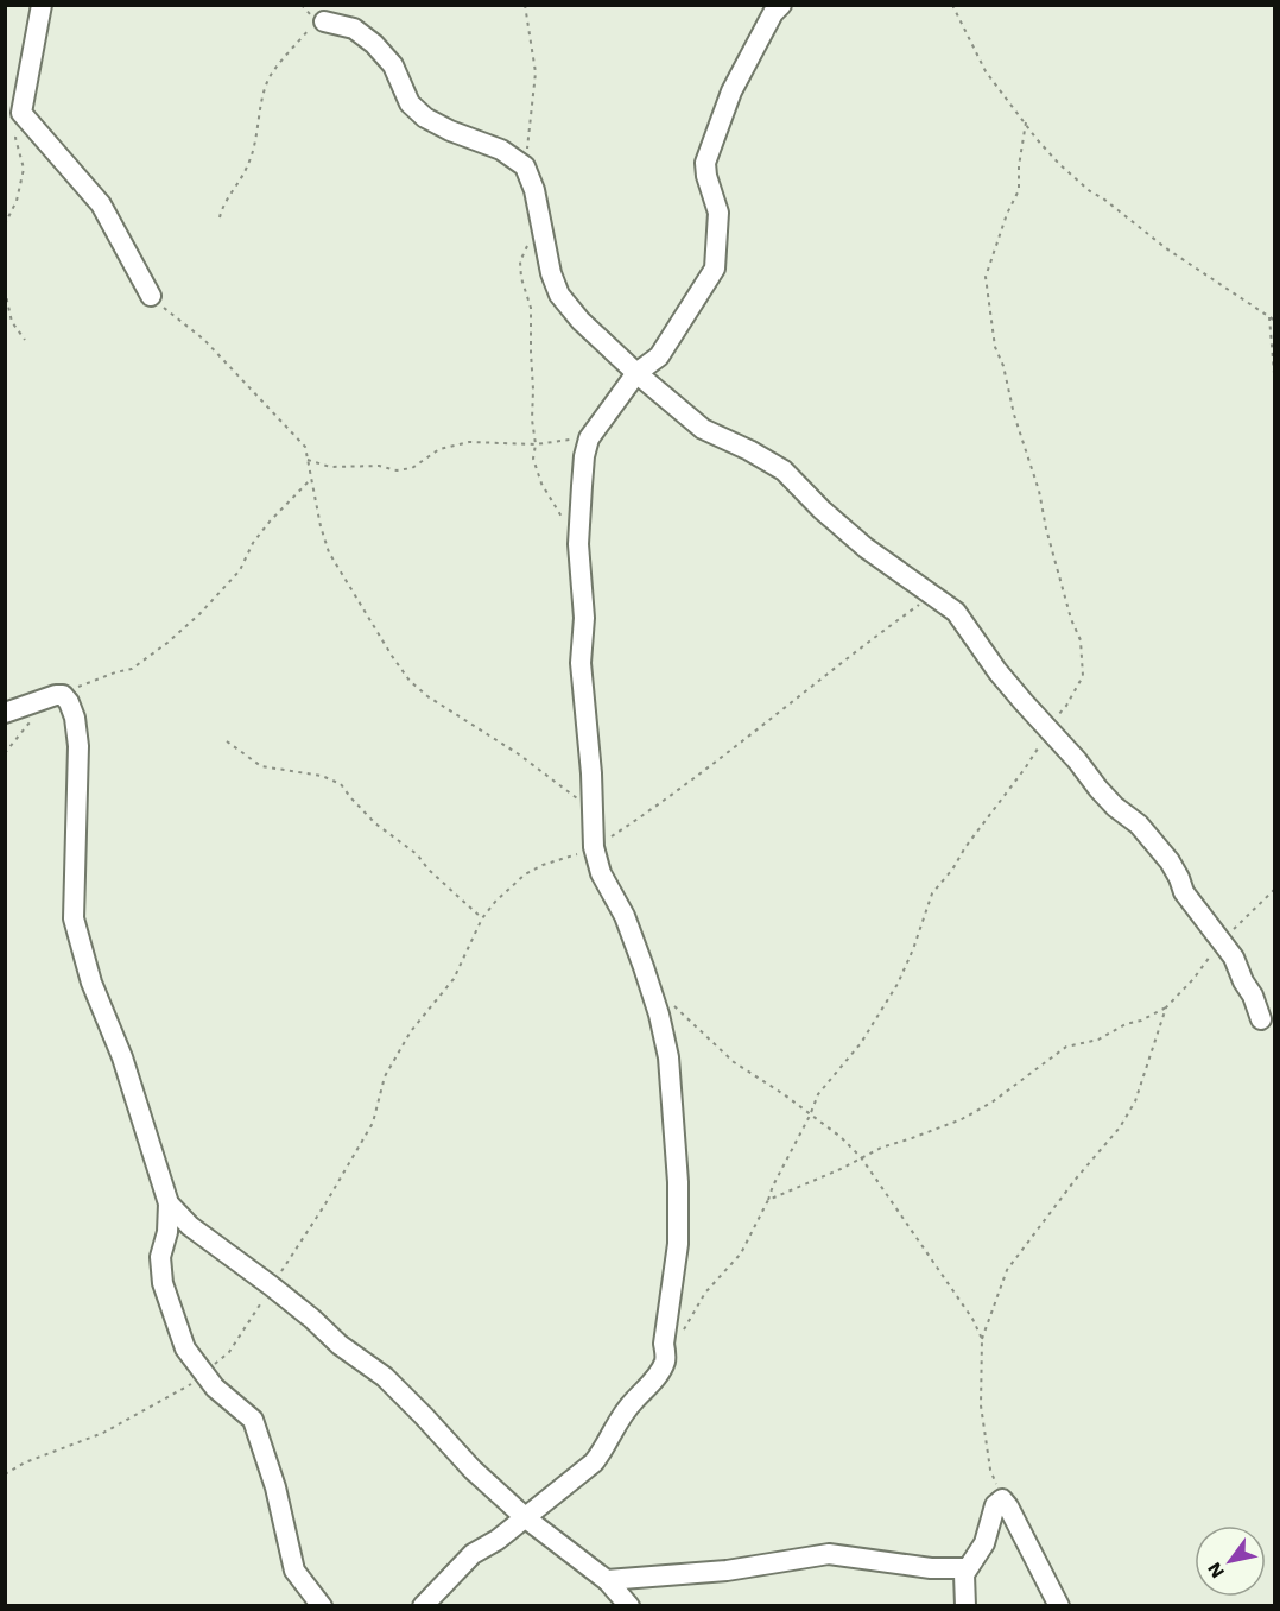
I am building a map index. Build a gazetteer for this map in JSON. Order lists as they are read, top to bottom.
{
  "north": "bottom left"
}
